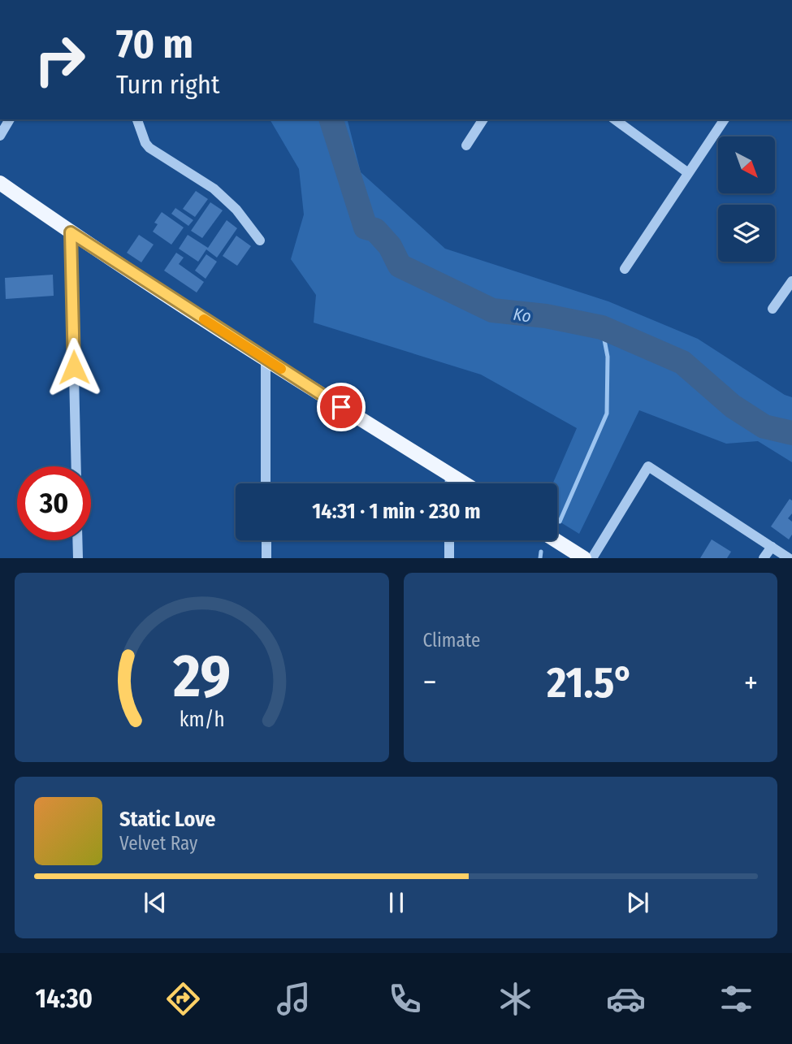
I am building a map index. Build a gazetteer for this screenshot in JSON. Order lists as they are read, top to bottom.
{
  "water": ["Ko"],
  "north": "bottom right",
  "page": {
    "turn": ["70 m", "Turn right"],
    "limit": "30",
    "trip": "14:31 · 1 min · 230 m",
    "tile": "Climate",
    "heat": ["−", "21.5°", "+"],
    "song": ["Static Love", "Velvet Ray"],
    "tabs": "14:30",
    "gauge": ["29", "km/h"]
  }
}
